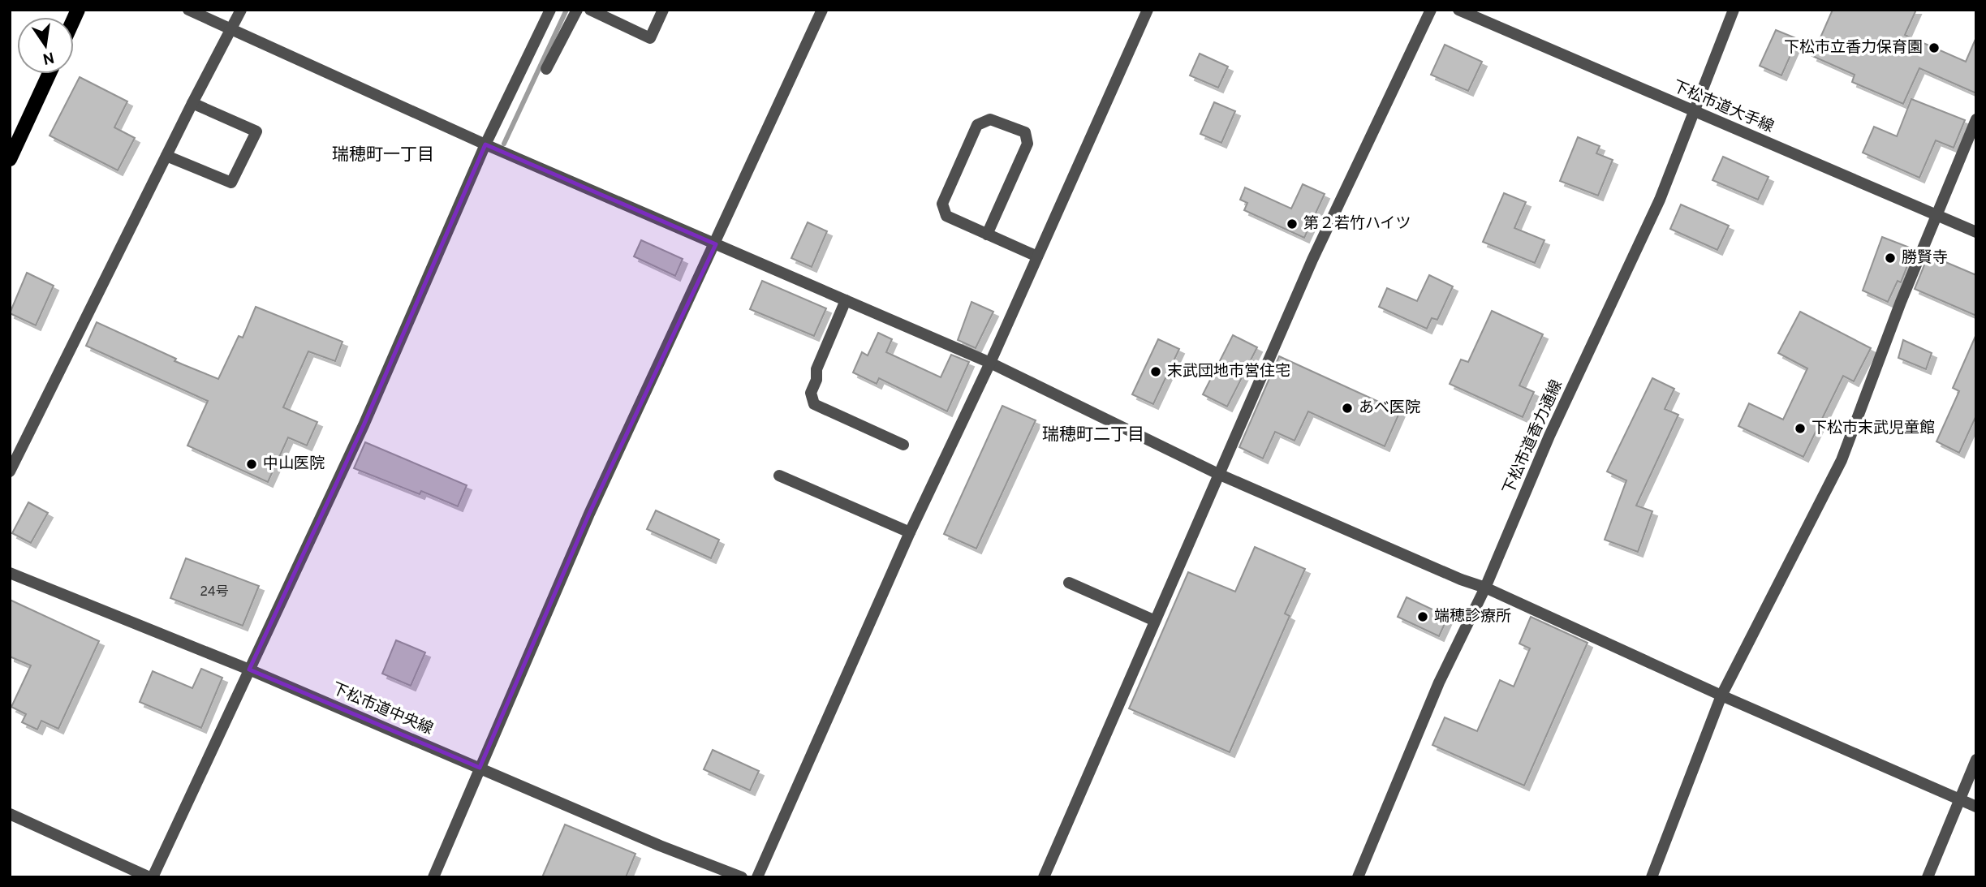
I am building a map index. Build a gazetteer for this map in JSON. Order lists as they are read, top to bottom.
{
  "streets": {
    "street": ["下松市道大手線", "下松市道香力通線", "下松市道中央線"]
  },
  "crossings": [
    ["下松市道大手線", "下松市道香力通線"]
  ],
  "districts": ["瑞穂町一丁目", "瑞穂町二丁目"],
  "places": [
    "下松市立香力保育園",
    "第２若竹ハイツ",
    "勝賢寺",
    "末武団地市営住宅",
    "あべ医院",
    "下松市末武児童館",
    "中山医院",
    "端穂診療所"
  ],
  "house_numbers": ["24号"],
  "north": "bottom"
}
